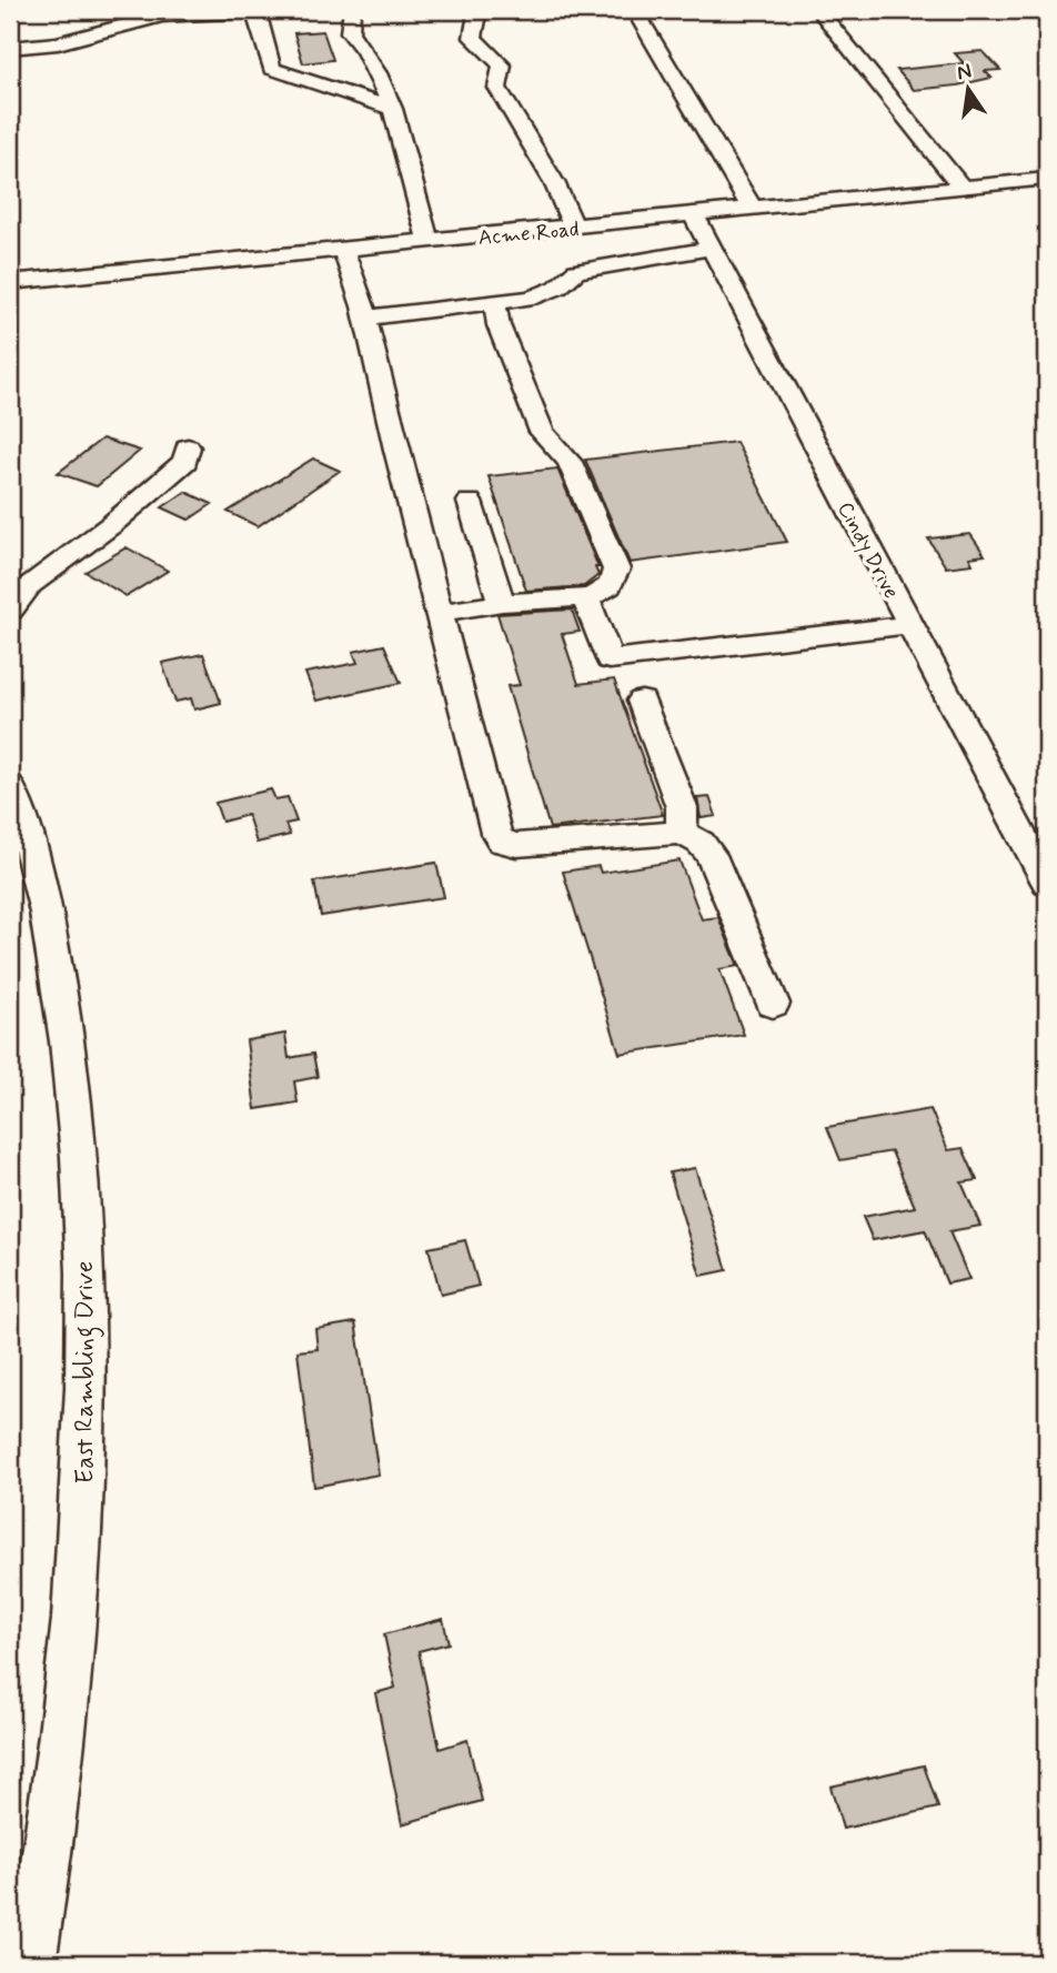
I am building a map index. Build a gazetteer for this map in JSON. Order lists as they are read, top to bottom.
{
  "streets": {
    "street": ["Acme Road", "Cindy Drive", "East Rambling Drive"]
  },
  "crossings": [
    ["Acme Road", "Cindy Drive"]
  ],
  "north": "top"
}
